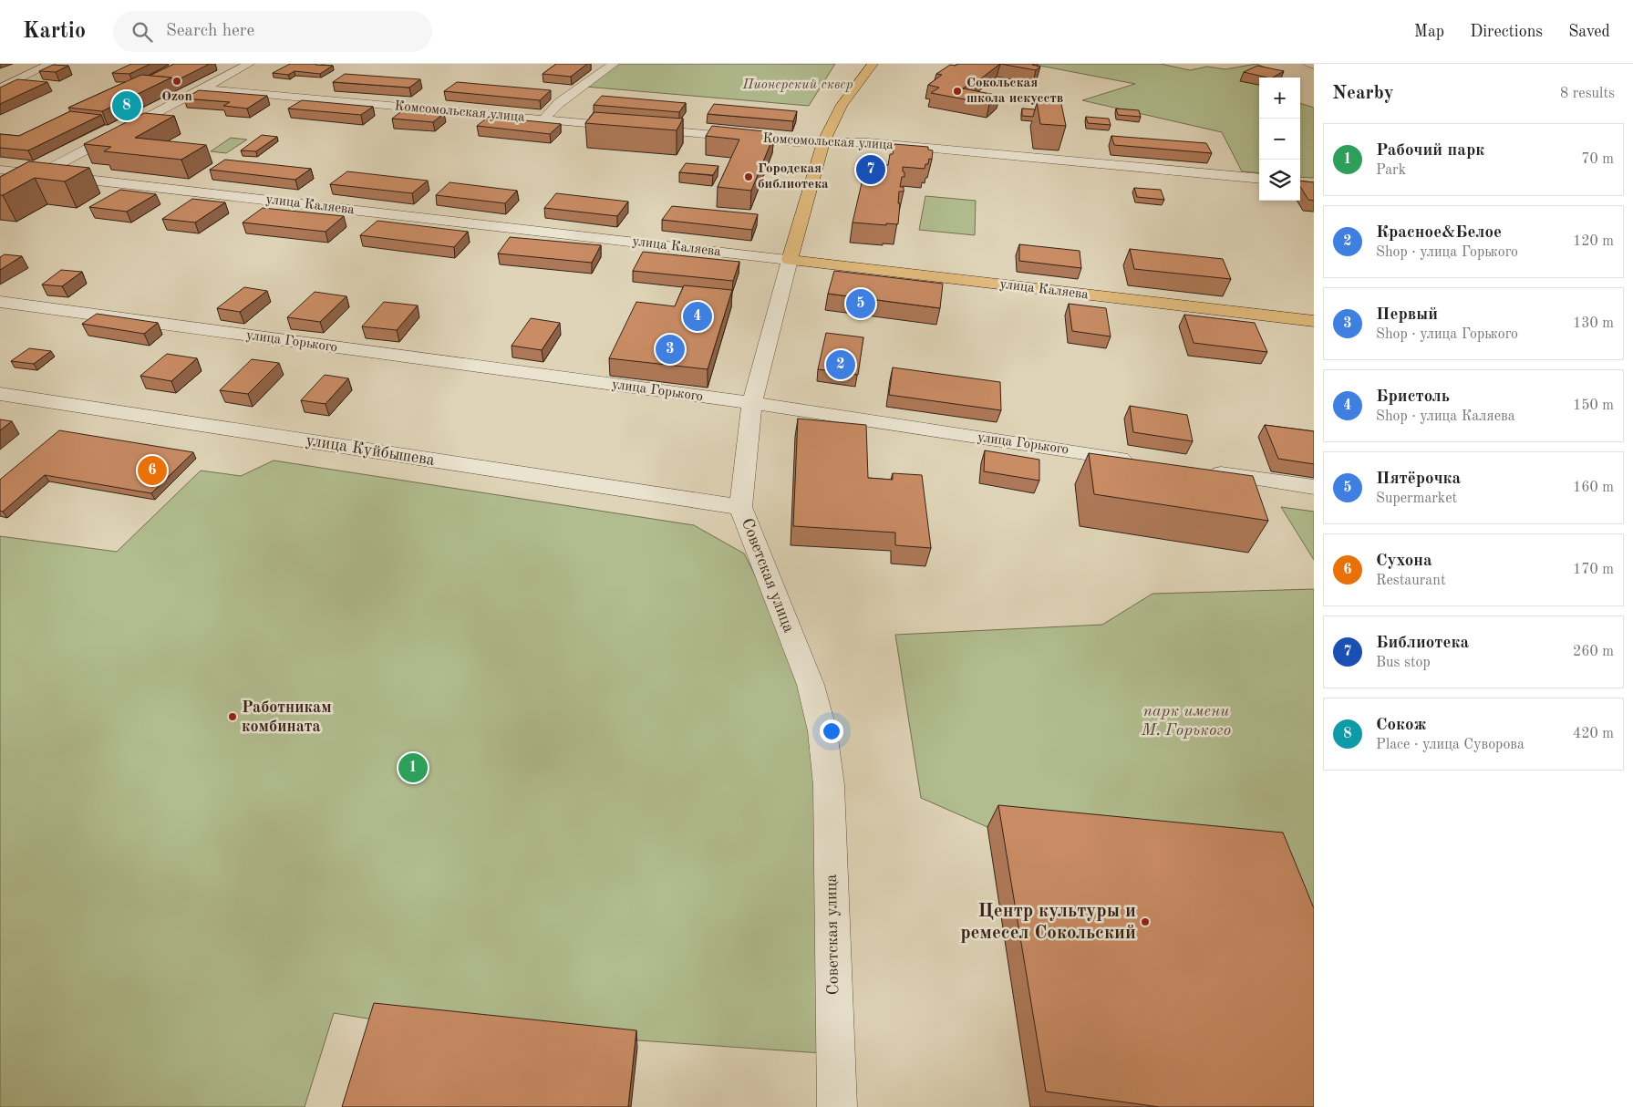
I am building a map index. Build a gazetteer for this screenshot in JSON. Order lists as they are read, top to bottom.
{
  "streets": {
    "main road": ["улица Каляева", "Советская улица"],
    "street": ["Комсомольская улица", "улица Горького", "улица Куйбышева"]
  },
  "crossings": [
    ["Комсомольская улица", "Советская улица"],
    ["улица Каляева", "Советская улица"],
    ["улица Горького", "Советская улица"],
    ["улица Куйбышева", "Советская улица"]
  ],
  "parks": ["Пионерский сквер", "парк имени М. Горького"],
  "places": [
    "Ozon",
    "Сокольская школа искусств",
    "Городская библиотека",
    "Работникам комбината",
    "Центр культуры и ремесел Сокольский"
  ],
  "page": {
    "header": "Kartio",
    "search": "Search here",
    "nav": ["Map", "Directions", "Saved"],
    "heading": ["Nearby", "8 results"],
    "map_buttons": ["+", "−"],
    "pins": [
      "8",
      "7",
      "5",
      "4",
      "3",
      "2",
      "6",
      "1"
    ],
    "list": [
      {
        "mark": "1",
        "name": "Рабочий парк",
        "note": "Park",
        "value": "70 m"
      },
      {
        "mark": "2",
        "name": "Красное&Белое",
        "note": "Shop · улица Горького",
        "value": "120 m"
      },
      {
        "mark": "3",
        "name": "Первый",
        "note": "Shop · улица Горького",
        "value": "130 m"
      },
      {
        "mark": "4",
        "name": "Бристоль",
        "note": "Shop · улица Каляева",
        "value": "150 m"
      },
      {
        "mark": "5",
        "name": "Пятёрочка",
        "note": "Supermarket",
        "value": "160 m"
      },
      {
        "mark": "6",
        "name": "Сухона",
        "note": "Restaurant",
        "value": "170 m"
      },
      {
        "mark": "7",
        "name": "Библиотека",
        "note": "Bus stop",
        "value": "260 m"
      },
      {
        "mark": "8",
        "name": "Сокож",
        "note": "Place · улица Суворова",
        "value": "420 m"
      }
    ]
  }
}
